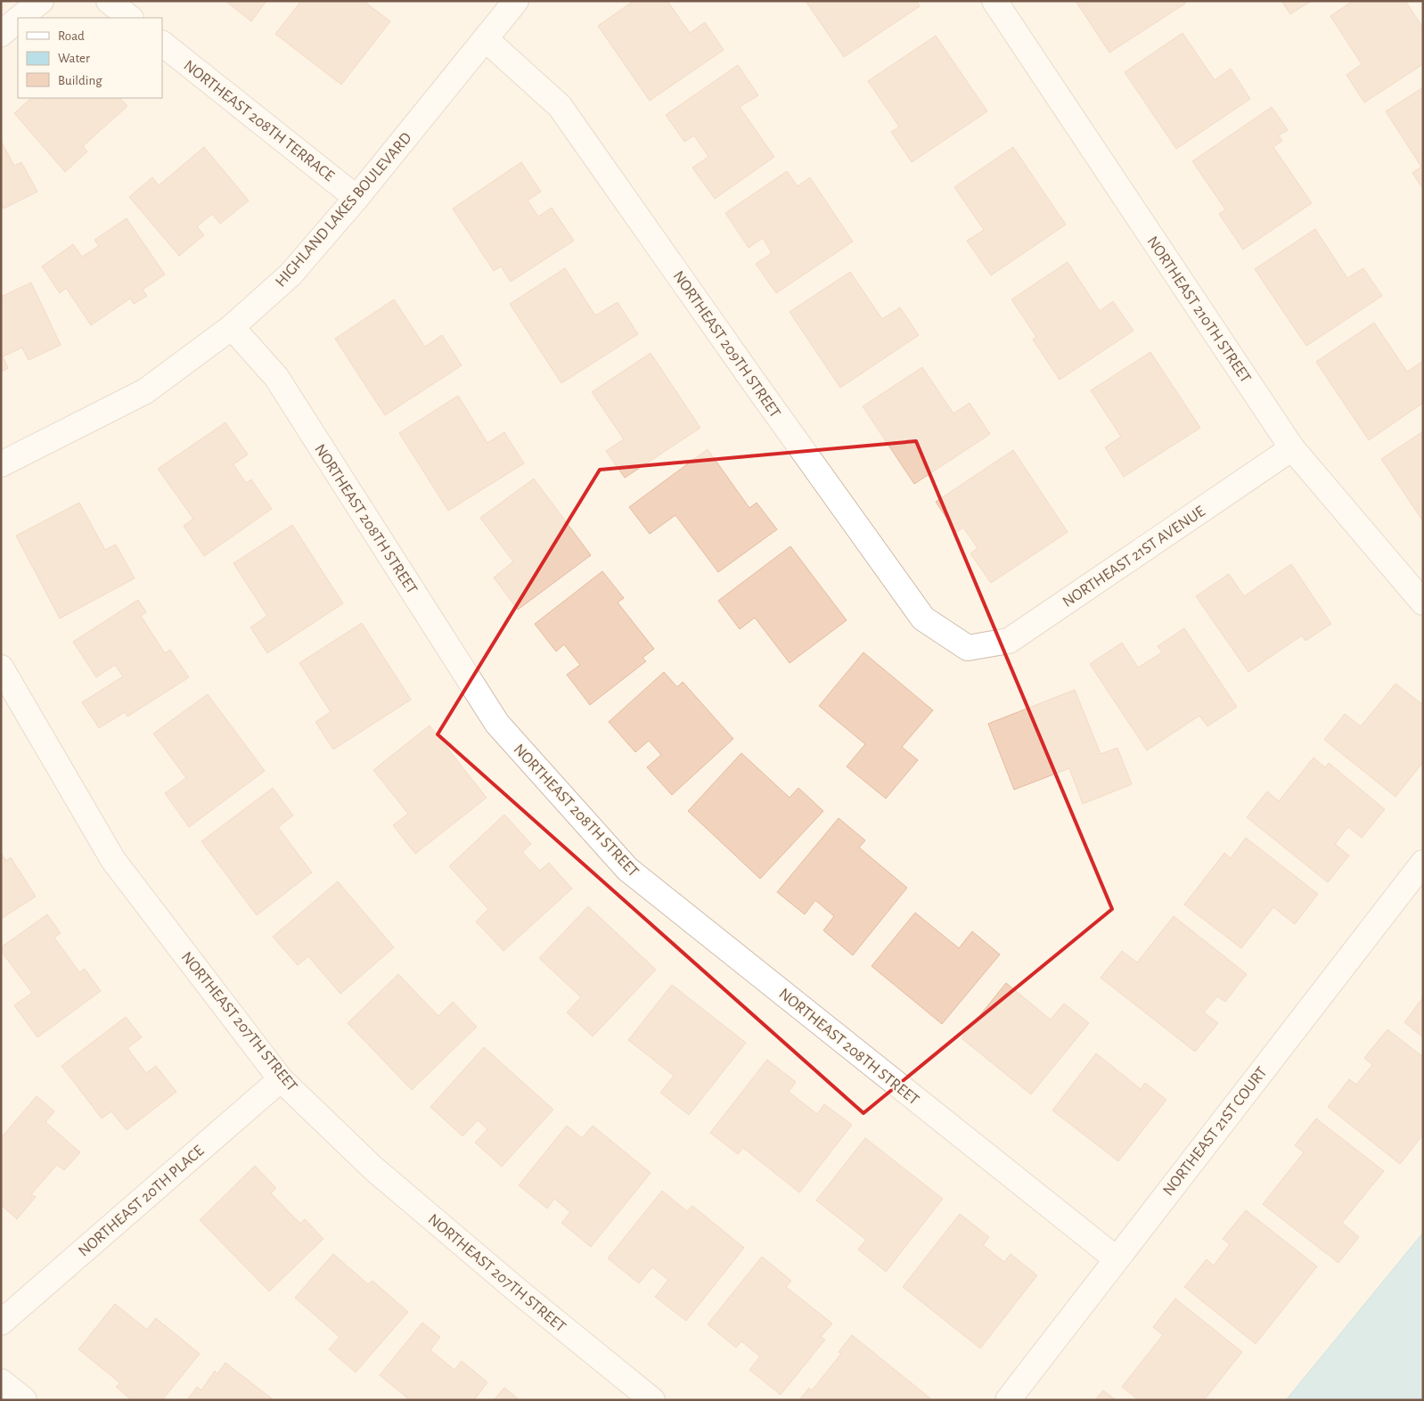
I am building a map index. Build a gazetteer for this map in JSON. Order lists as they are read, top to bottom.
{
  "streets": {
    "street": [
      "NORTHEAST 208TH TERRACE",
      "HIGHLAND LAKES BOULEVARD",
      "NORTHEAST 210TH STREET",
      "NORTHEAST 209TH STREET",
      "NORTHEAST 208TH STREET",
      "NORTHEAST 21ST AVENUE",
      "NORTHEAST 207TH STREET",
      "NORTHEAST 21ST COURT",
      "NORTHEAST 20TH PLACE"
    ]
  },
  "crossings": [
    ["NORTHEAST 208TH TERRACE", "HIGHLAND LAKES BOULEVARD"],
    ["HIGHLAND LAKES BOULEVARD", "NORTHEAST 209TH STREET"],
    ["HIGHLAND LAKES BOULEVARD", "NORTHEAST 208TH STREET"],
    ["NORTHEAST 210TH STREET", "NORTHEAST 21ST AVENUE"],
    ["NORTHEAST 209TH STREET", "NORTHEAST 21ST AVENUE"],
    ["NORTHEAST 208TH STREET", "NORTHEAST 21ST COURT"],
    ["NORTHEAST 207TH STREET", "NORTHEAST 20TH PLACE"]
  ],
  "legend": ["Road", "Water", "Building"]
}
